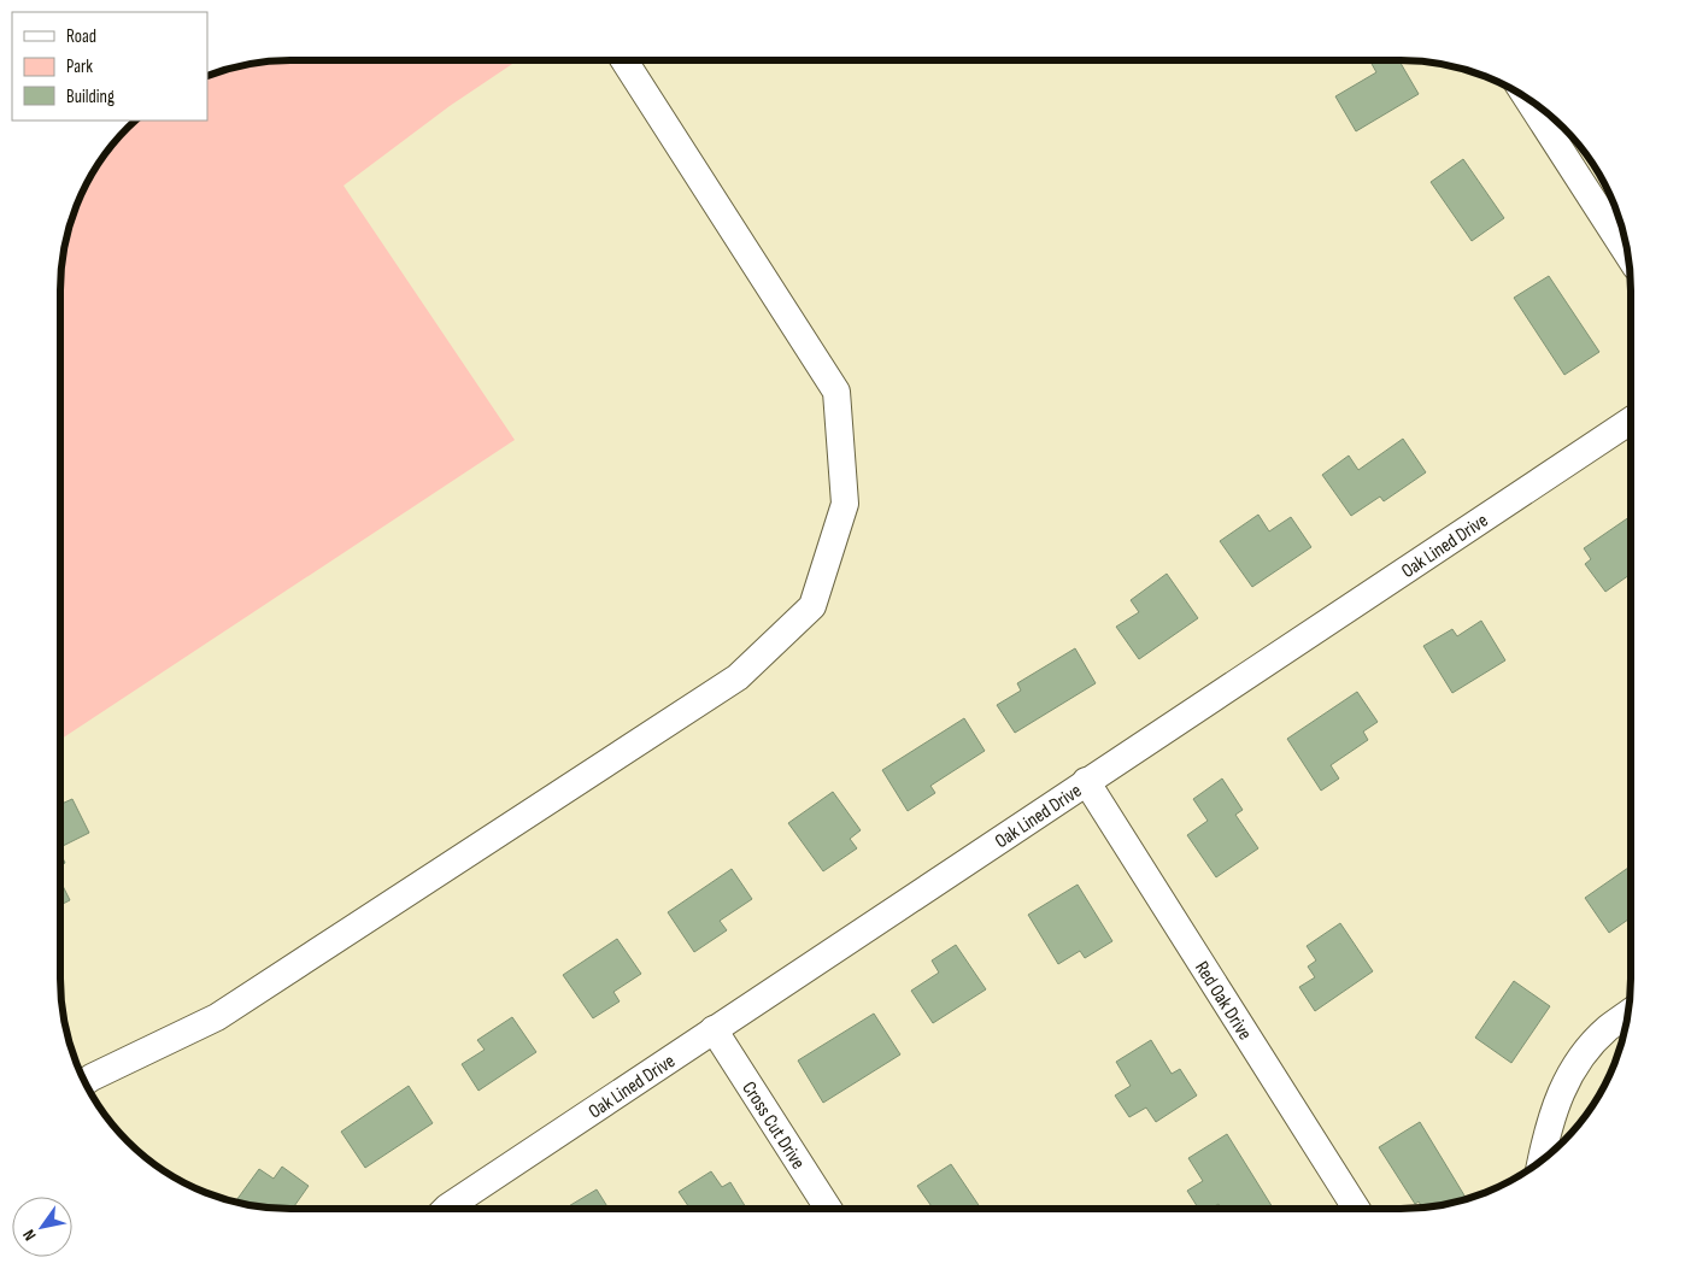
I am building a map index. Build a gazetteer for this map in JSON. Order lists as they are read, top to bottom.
{
  "streets": {
    "street": ["Oak Lined Drive", "Red Oak Drive", "Cross Cut Drive"]
  },
  "crossings": [
    ["Oak Lined Drive", "Red Oak Drive"],
    ["Oak Lined Drive", "Cross Cut Drive"]
  ],
  "legend": ["Road", "Park", "Building"],
  "north": "bottom left"
}
